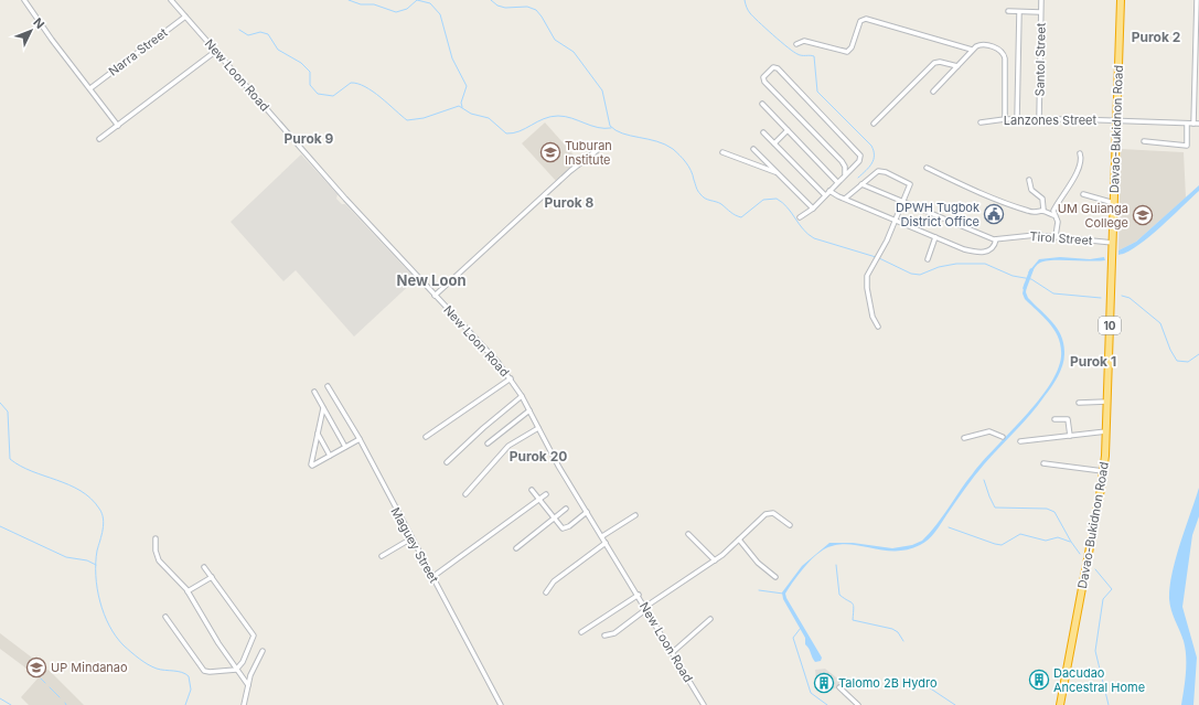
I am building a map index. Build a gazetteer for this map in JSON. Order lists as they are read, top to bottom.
{
  "streets": {
    "highway": ["Davao-Bukidnon Road", "10"],
    "street": [
      "Narra Street",
      "Santol Street",
      "New Loon Road",
      "Lanzones Street",
      "Tirol Street",
      "Maguey Street"
    ]
  },
  "crossings": [
    ["Narra Street", "New Loon Road"],
    ["Santol Street", "Lanzones Street"],
    ["Lanzones Street", "Davao-Bukidnon Road"],
    ["Davao-Bukidnon Road", "Tirol Street"]
  ],
  "districts": [
    "Purok 2",
    "Purok 9",
    "Purok 8",
    "New Loon",
    "Purok 1",
    "Purok 20"
  ],
  "places": {
    "school or university": ["Tuburan Institute", "UM Guianga College", "UP Mindanao"],
    "public building": ["DPWH Tugbok District Office"],
    "building": ["Dacudao Ancestral Home", "Talomo 2B Hydro"]
  },
  "north": "top right"
}
